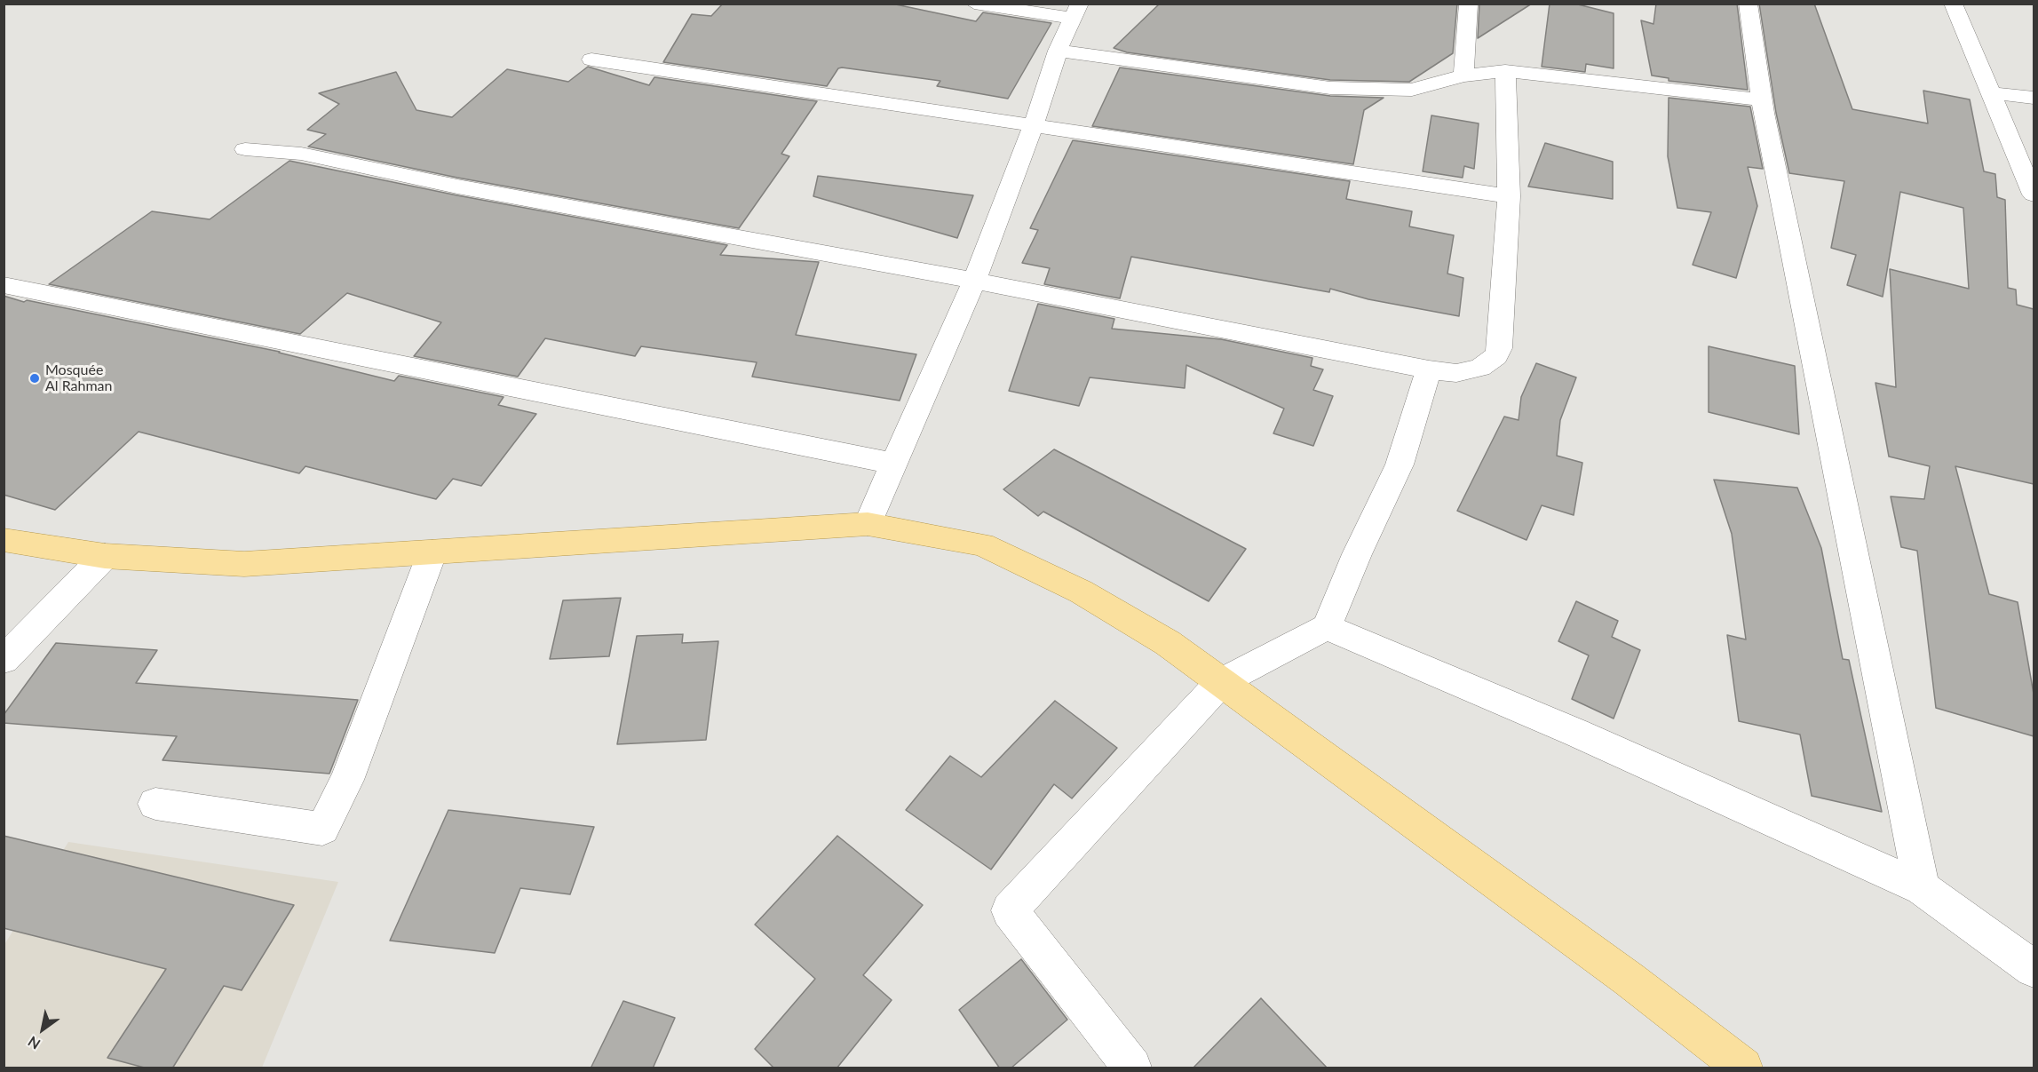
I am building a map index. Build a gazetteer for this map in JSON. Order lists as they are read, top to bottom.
{
  "places": ["Mosquée Al Rahman"],
  "north": "bottom left"
}
